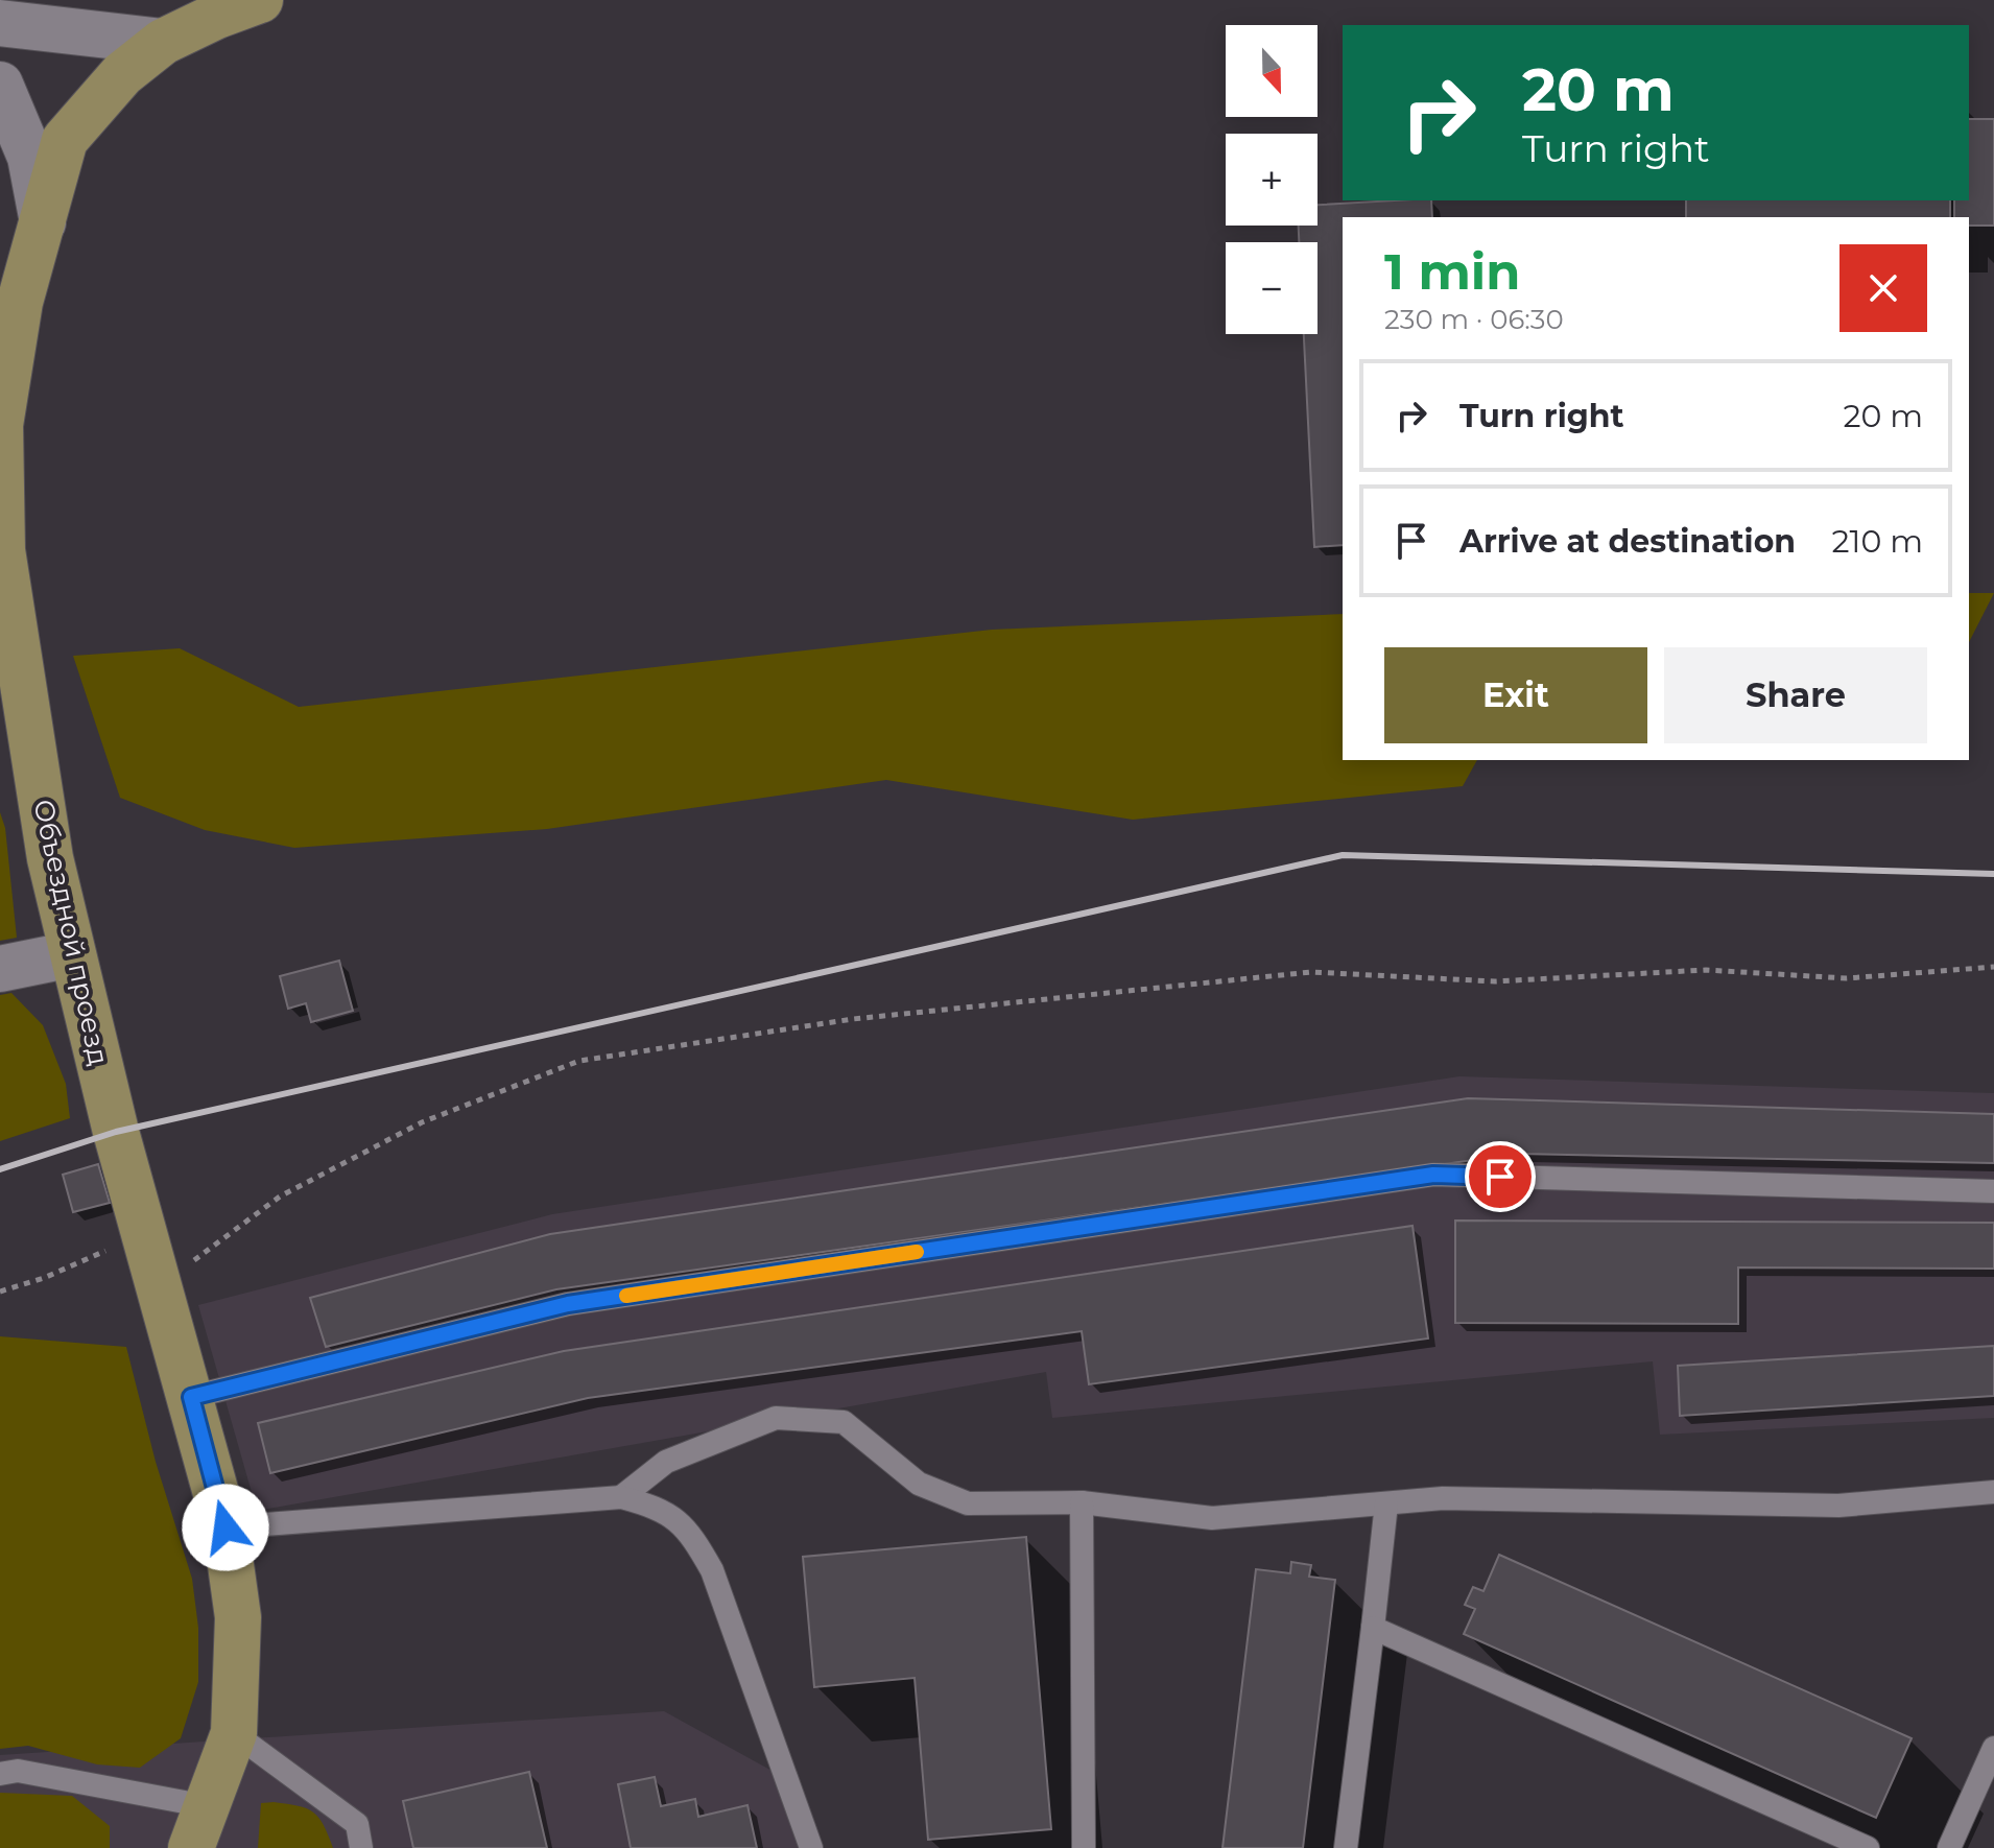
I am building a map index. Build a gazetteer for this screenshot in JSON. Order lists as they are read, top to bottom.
{
  "streets": {
    "main road": ["Объездной проезд"]
  },
  "north": "bottom",
  "page": {
    "map_buttons": ["+", "−"],
    "turn": ["20 m", "Turn right"],
    "heading": ["1 min", "230 m · 06:30"],
    "list": [
      {
        "name": "Turn right",
        "value": "20 m"
      },
      {
        "name": "Arrive at destination",
        "value": "210 m"
      }
    ],
    "buttons": ["Exit", "Share"]
  }
}
